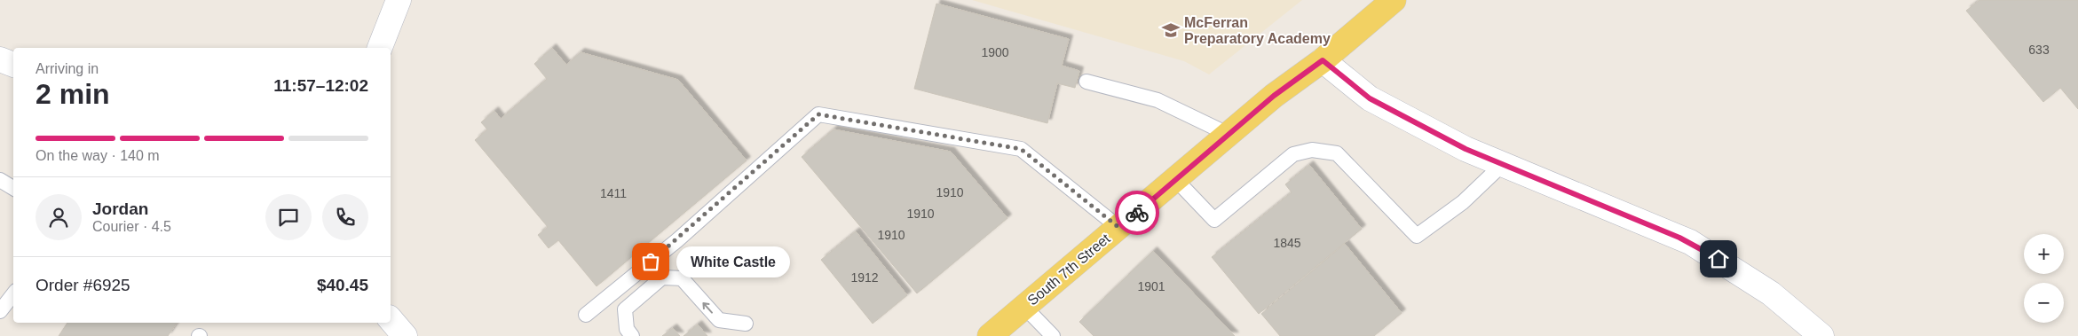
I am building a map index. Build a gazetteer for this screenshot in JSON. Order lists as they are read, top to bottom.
{
  "streets": {
    "main road": ["South 7th Street"]
  },
  "places": {
    "school or university": ["McFerran Preparatory Academy"],
    "other": ["White Castle"]
  },
  "house_numbers": [
    "633",
    "1900",
    "1910",
    "1411",
    "1910",
    "1910",
    "1845",
    "1912",
    "1901"
  ],
  "page": {
    "heading": ["2 min", "Arriving in", "11:57–12:02"],
    "panel": [
      "Jordan",
      "Courier · 4.5",
      "Order #6925",
      "$40.45"
    ],
    "bar": "On the way · 140 m",
    "map_buttons": ["+", "−"],
    "bubble": "White Castle"
  }
}
